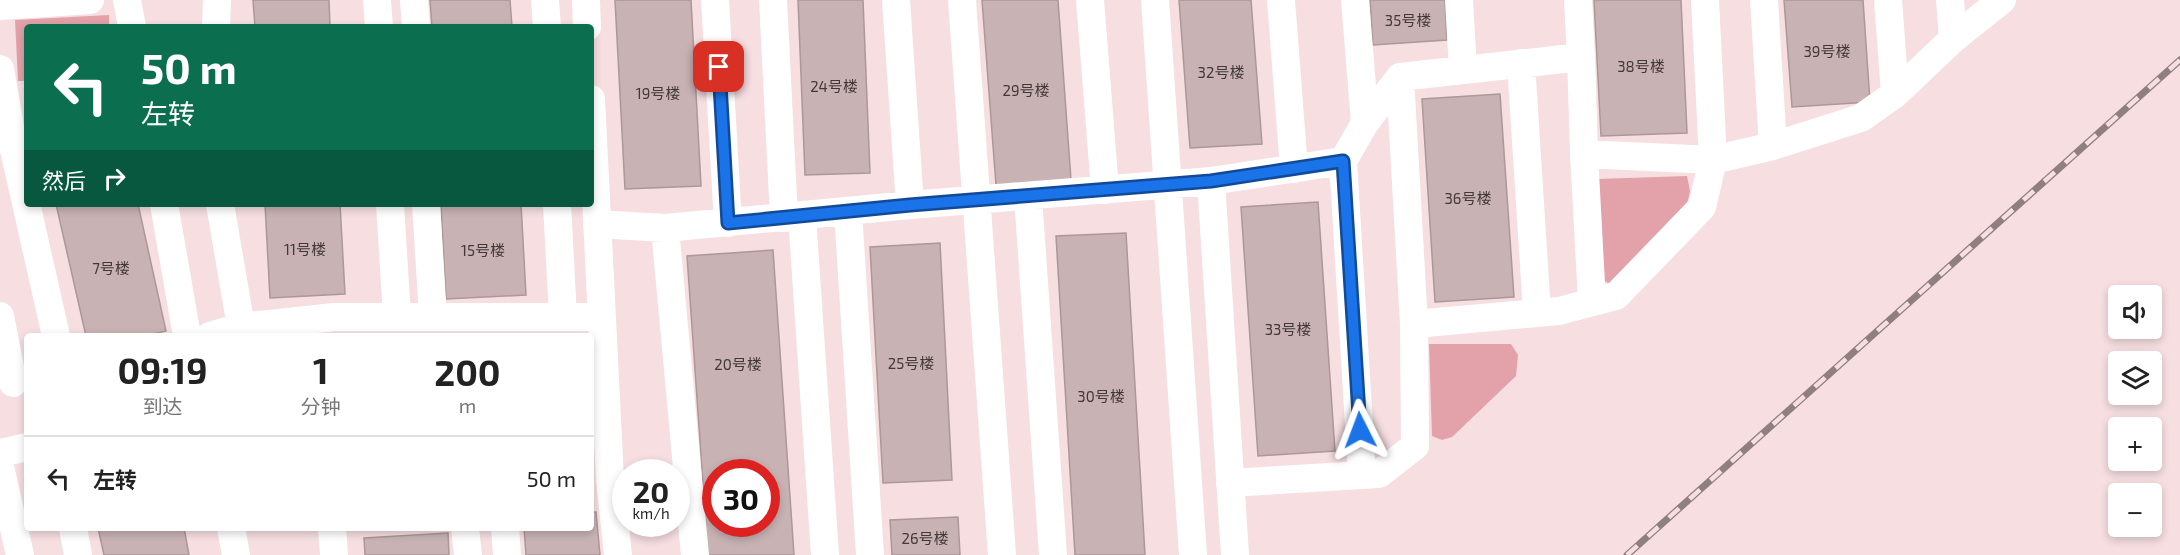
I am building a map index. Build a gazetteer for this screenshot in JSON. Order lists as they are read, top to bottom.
{
  "house_numbers": [
    "35号楼",
    "39号楼",
    "38号楼",
    "32号楼",
    "24号楼",
    "29号楼",
    "19号楼",
    "36号楼",
    "11号楼",
    "15号楼",
    "7号楼",
    "33号楼",
    "25号楼",
    "20号楼",
    "30号楼",
    "26号楼"
  ],
  "page": {
    "turn": ["50 m", "左转"],
    "then": "然后",
    "map_buttons": ["+", "−"],
    "eta": [
      "09:19",
      "到达",
      "1",
      "分钟",
      "200",
      "m"
    ],
    "list": [
      {
        "name": "左转",
        "value": "50 m"
      }
    ],
    "speed": "20 km/h",
    "limit": "30"
  }
}
